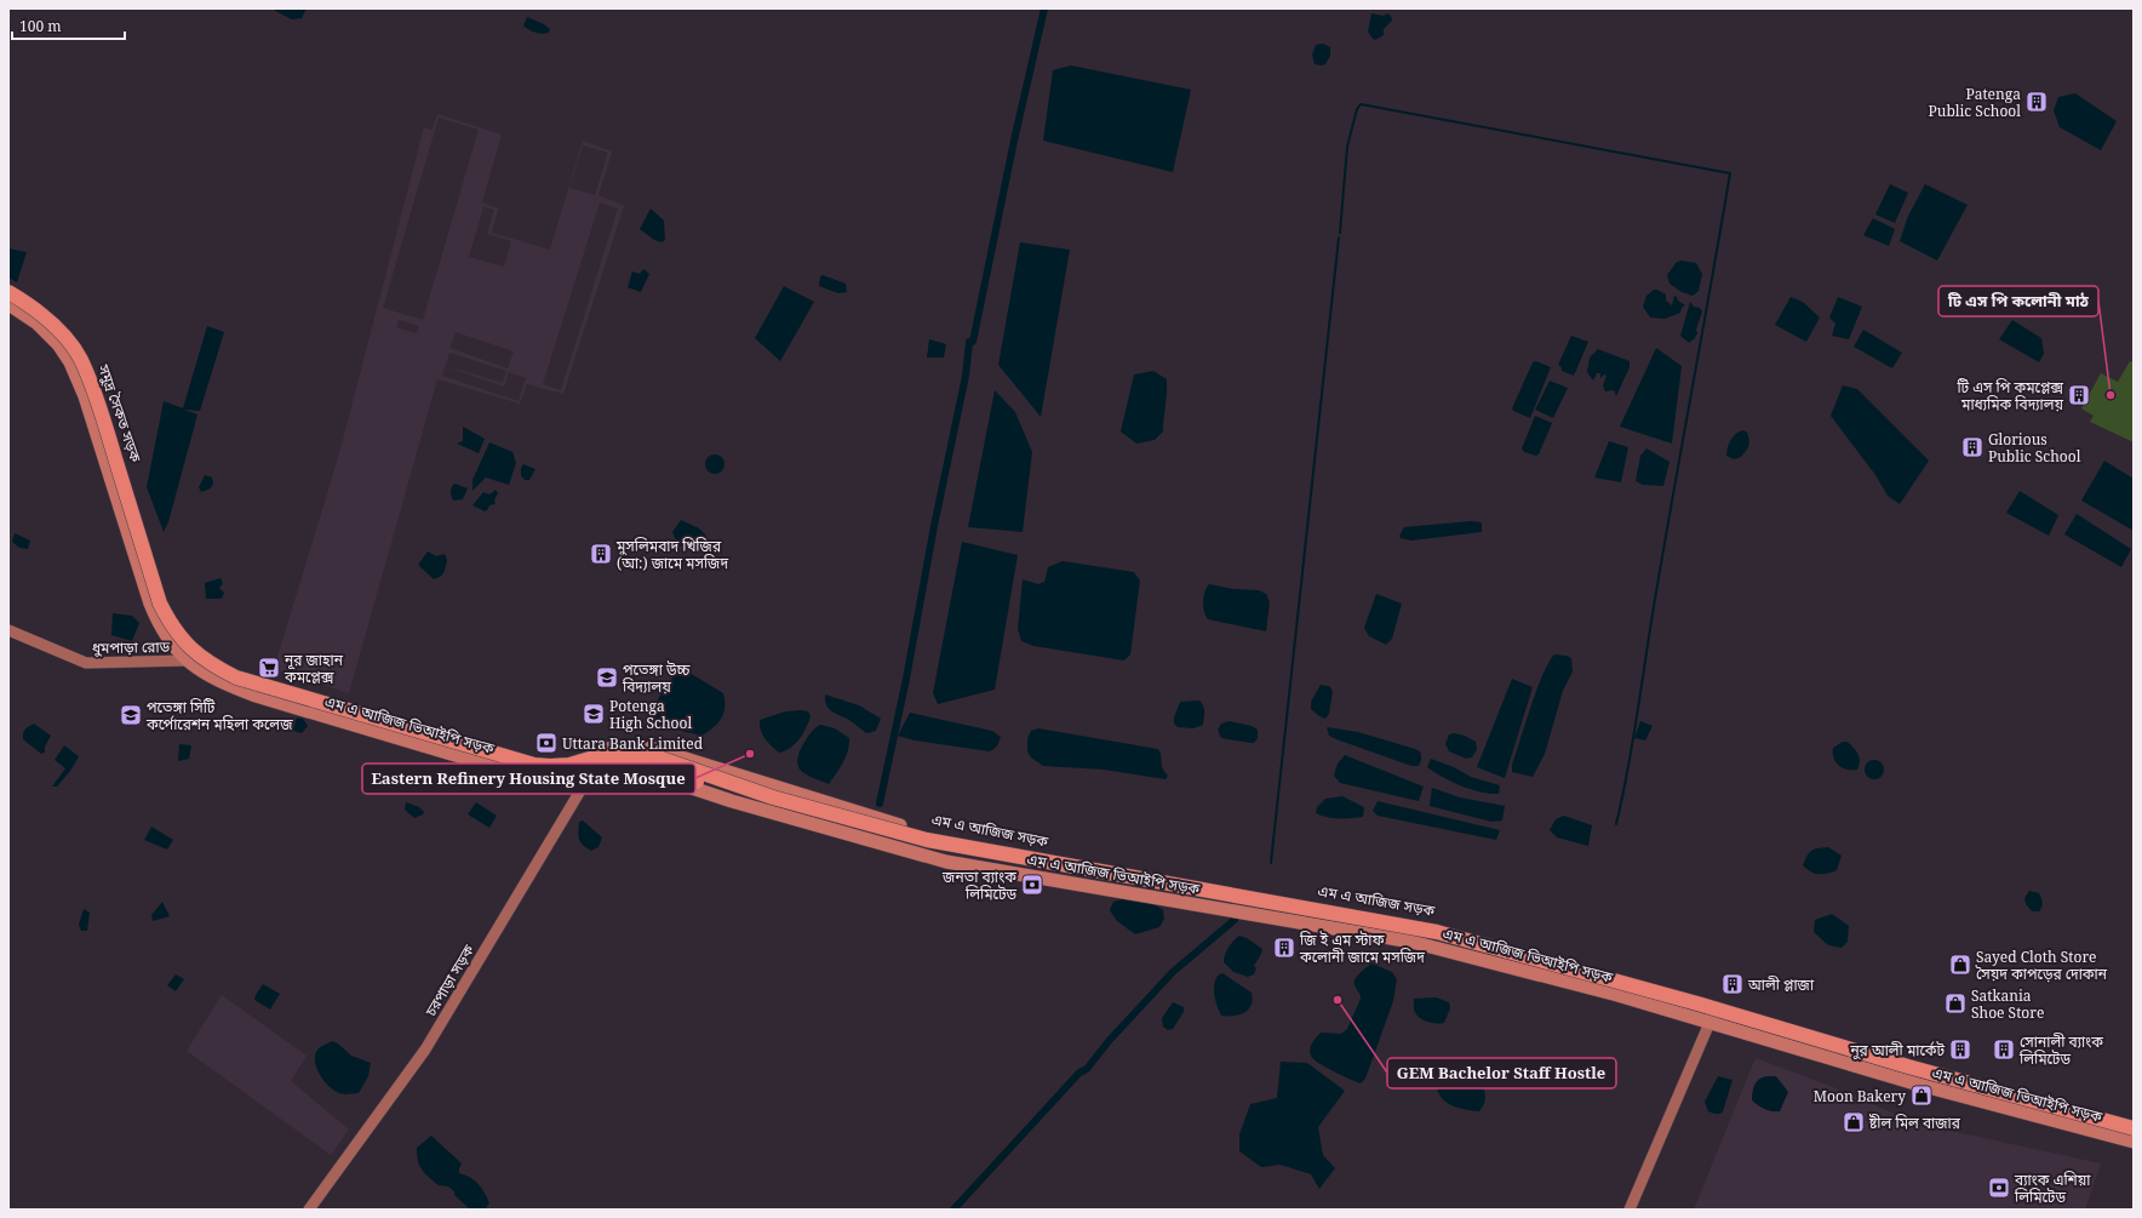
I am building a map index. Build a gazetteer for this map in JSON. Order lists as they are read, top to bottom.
{
  "streets": {
    "main road": ["সমুদ্র সৈকত সড়ক", "এম এ আজিজ ভিআইপি সড়ক", "এম এ আজিজ সড়ক"],
    "street": ["ধুমপাড়া রোড", "চরপাড়া সড়ক"]
  },
  "crossings": [
    ["সমুদ্র সৈকত সড়ক", "এম এ আজিজ ভিআইপি সড়ক"],
    ["ধুমপাড়া রোড", "এম এ আজিজ ভিআইপি সড়ক"],
    ["এম এ আজিজ ভিআইপি সড়ক", "এম এ আজিজ সড়ক"],
    ["এম এ আজিজ ভিআইপি সড়ক", "চরপাড়া সড়ক"]
  ],
  "places": {
    "building": [
      "Patenga Public School",
      "টি এস পি কমপ্লেক্স মাধ্যমিক বিদ্যালয়",
      "Glorious Public School",
      "মুসলিমবাদ খিজির (আ:) জামে মসজিদ",
      "জি ই এম স্টাফ কলোনী জামে মসজিদ",
      "আলী প্লাজা",
      "নুর আলী মার্কেট",
      "সোনালী ব্যাংক লিমিটেড"
    ],
    "other": ["টি এস পি কলোনী মাঠ", "Eastern Refinery Housing State Mosque", "GEM Bachelor Staff Hostle"],
    "supermarket": ["নূর জাহান কমপ্লেক্স"],
    "school or university": ["পতেঙ্গা উচ্চ বিদ্যালয়", "Potenga High School", "পতেঙ্গা সিটি কর্পোরেশন মহিলা কলেজ"],
    "bank": ["Uttara Bank Limited", "জনতা ব্যাংক লিমিটেড", "ব্যাংক এশিয়া লিমিটেড"],
    "shop": [
      "Sayed Cloth Store সৈয়দ কাপড়ের দোকান",
      "Satkania Shoe Store",
      "Moon Bakery",
      "ষ্টীল মিল বাজার"
    ]
  },
  "scale_bar": "100 m"
}
